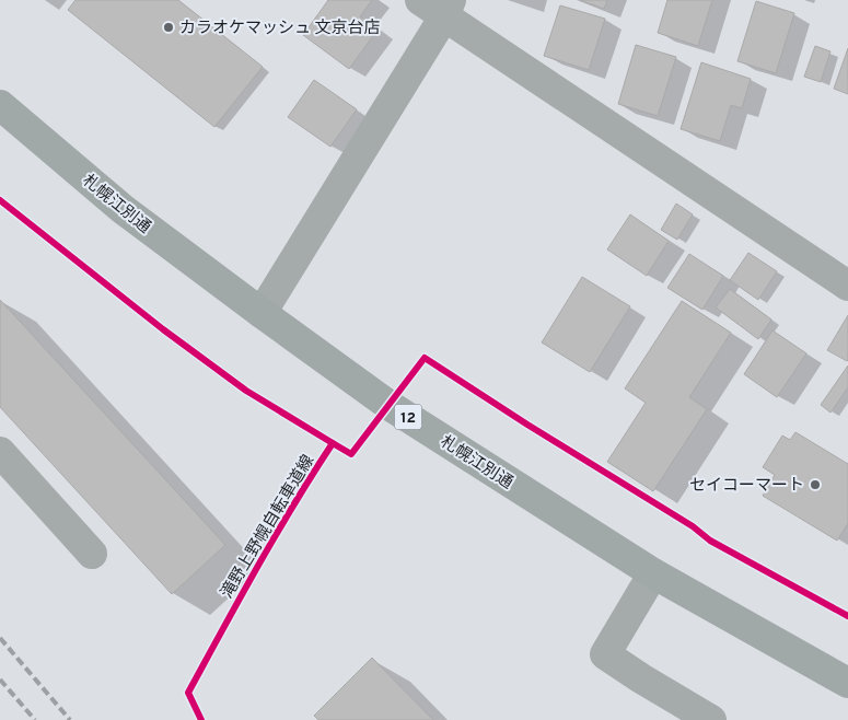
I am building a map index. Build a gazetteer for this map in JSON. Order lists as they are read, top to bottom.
{
  "streets": {
    "highway": ["札幌江別通", "12"],
    "cycle path": ["滝野上野幌自転車道線"]
  },
  "places": ["カラオケマッシュ 文京台店", "セイコーマート"]
}
